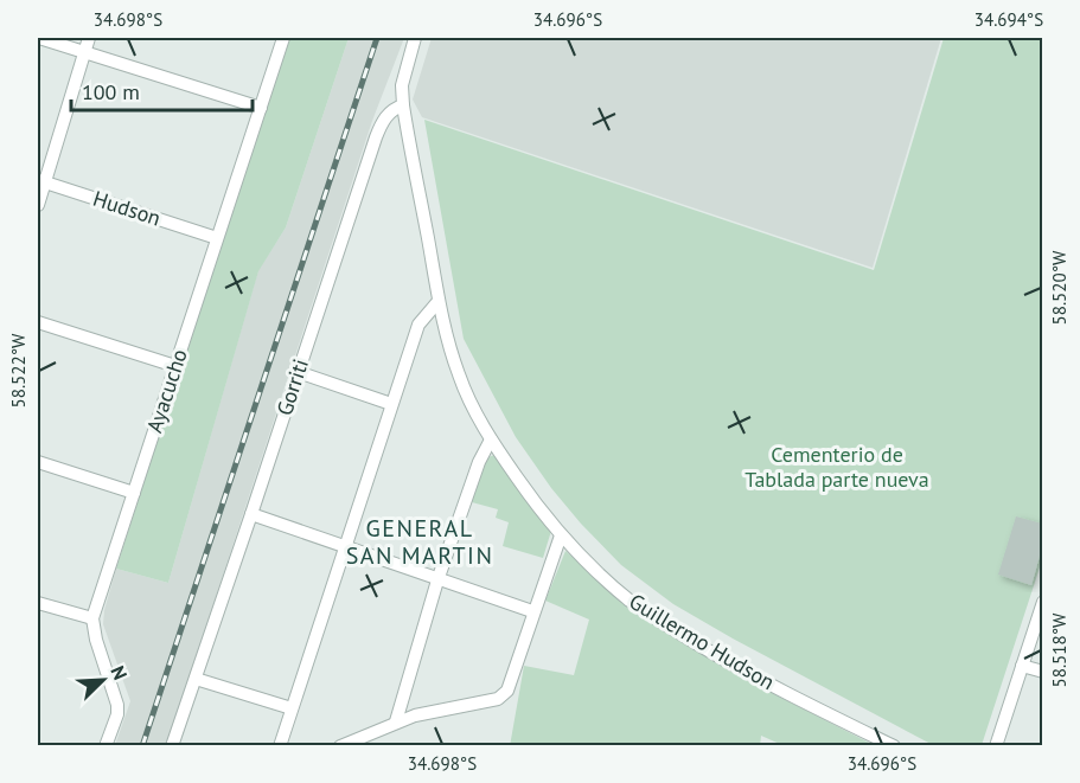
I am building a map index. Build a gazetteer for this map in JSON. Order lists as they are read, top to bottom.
{
  "streets": {
    "street": [
      "Hudson",
      "Gorriti",
      "Ayacucho",
      "Guillermo Hudson"
    ]
  },
  "crossings": [
    ["Hudson", "Ayacucho"],
    ["Gorriti", "Guillermo Hudson"]
  ],
  "districts": ["GENERAL SAN MARTIN"],
  "parks": ["Cementerio de Tablada parte nueva"],
  "scale_bar": "100 m",
  "north": "top right",
  "coordinates": [
    "34.698°S",
    "34.696°S",
    "34.694°S",
    "58.520°W",
    "58.522°W",
    "58.518°W"
  ]
}
